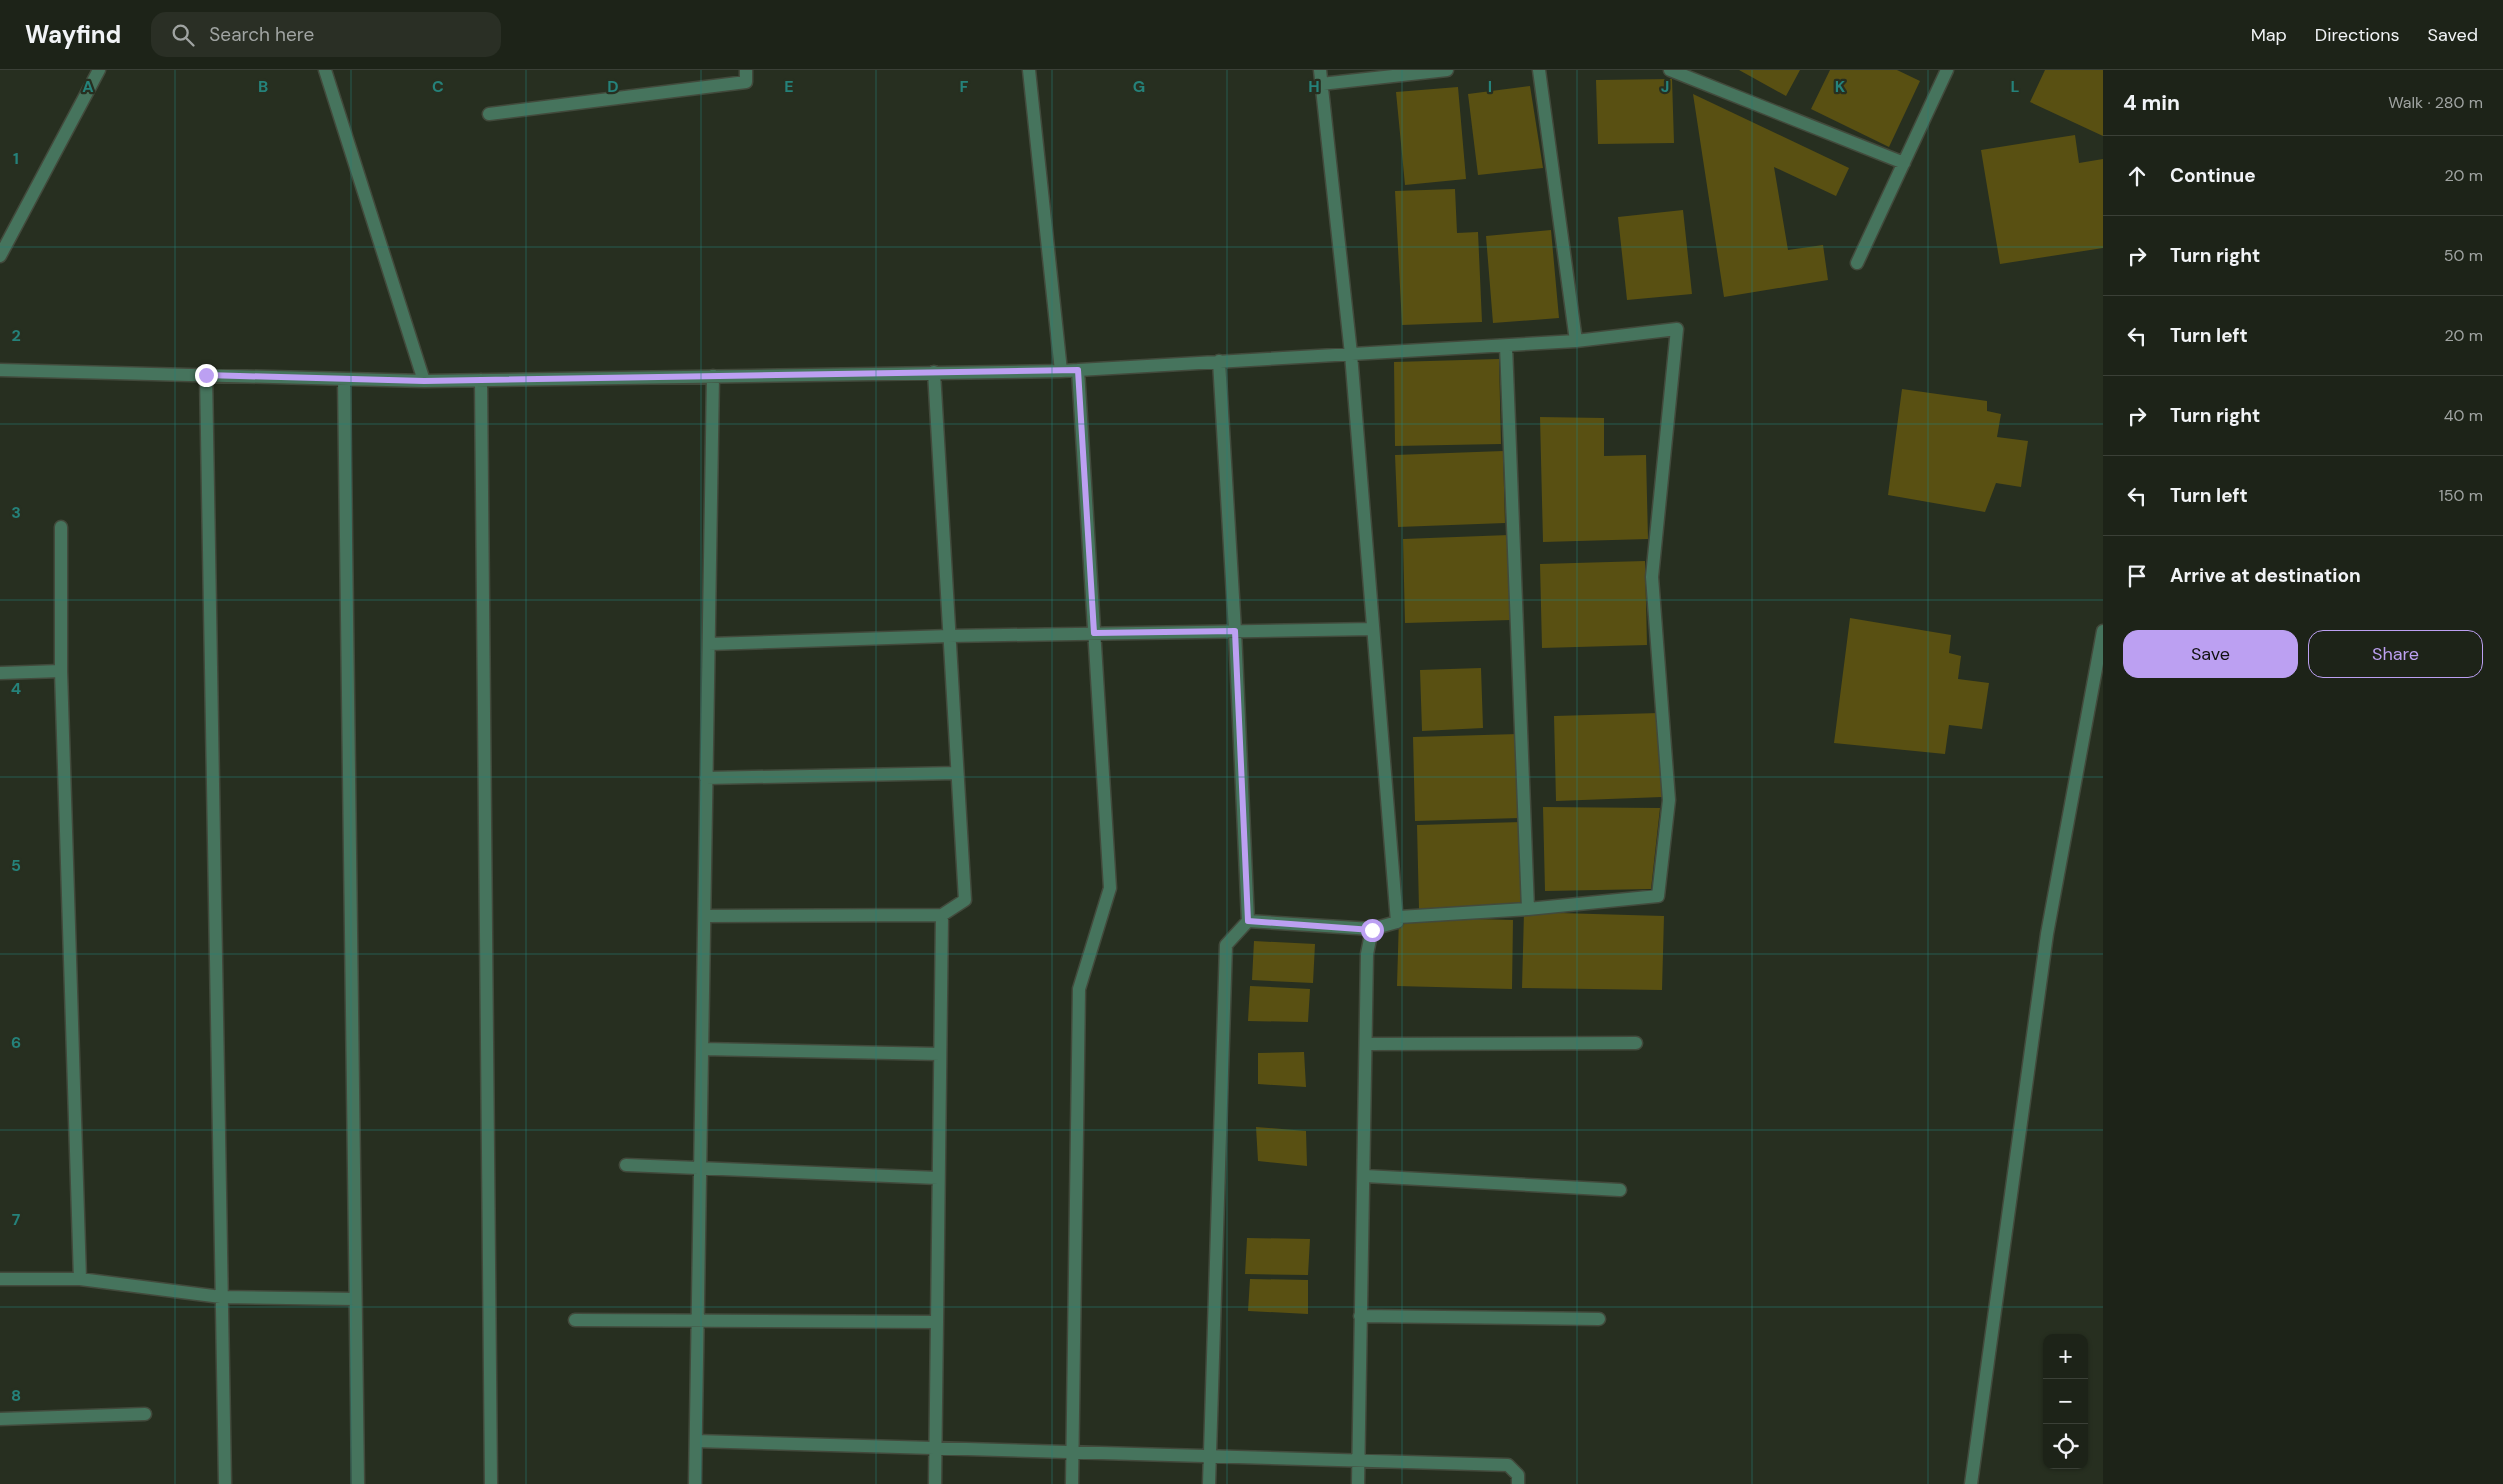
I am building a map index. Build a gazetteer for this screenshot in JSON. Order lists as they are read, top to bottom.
{
  "page": {
    "header": "Wayfind",
    "search": "Search here",
    "nav": ["Map", "Directions", "Saved"],
    "heading": ["4 min", "Walk · 280 m"],
    "list": [
      ["Continue", "20 m"],
      ["Turn right", "50 m"],
      ["Turn left", "20 m"],
      ["Turn right", "40 m"],
      ["Turn left", "150 m"],
      "Arrive at destination"
    ],
    "buttons": ["Save", "Share"],
    "map_buttons": ["+", "−"]
  },
  "grid": {
    "columns": [
      "A",
      "B",
      "C",
      "D",
      "E",
      "F",
      "G",
      "H",
      "I",
      "J",
      "K",
      "L"
    ],
    "rows": [
      "1",
      "2",
      "3",
      "4",
      "5",
      "6",
      "7",
      "8"
    ]
  }
}
